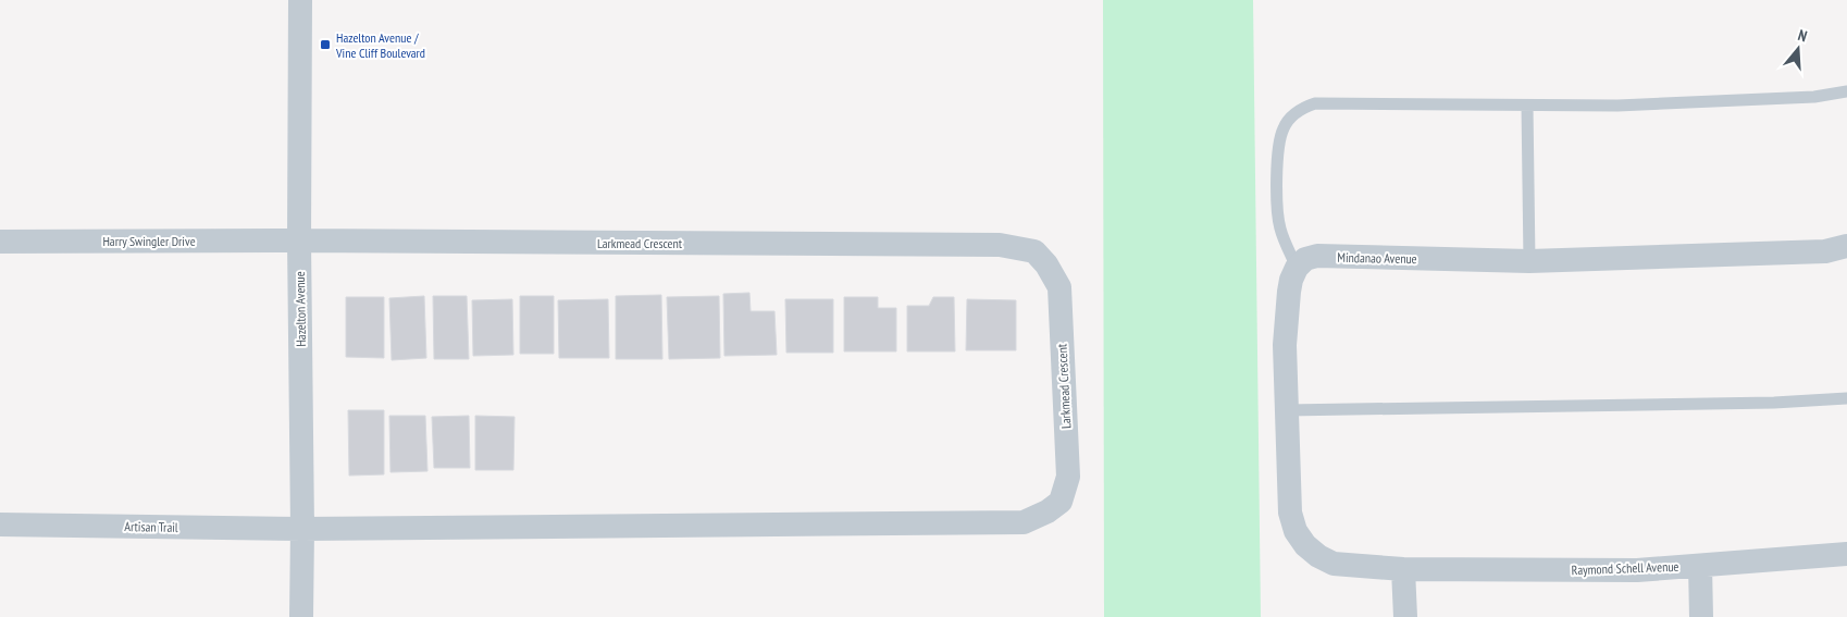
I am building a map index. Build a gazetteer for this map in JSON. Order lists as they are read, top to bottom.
{
  "streets": {
    "street": [
      "Harry Swingler Drive",
      "Larkmead Crescent",
      "Mindanao Avenue",
      "Hazelton Avenue",
      "Artisan Trail",
      "Raymond Schell Avenue"
    ]
  },
  "crossings": [
    ["Harry Swingler Drive", "Larkmead Crescent"],
    ["Harry Swingler Drive", "Hazelton Avenue"],
    ["Larkmead Crescent", "Hazelton Avenue"],
    ["Larkmead Crescent", "Artisan Trail"],
    ["Hazelton Avenue", "Artisan Trail"]
  ],
  "places": {
    "transit": ["Hazelton Avenue / Vine Cliff Boulevard"]
  },
  "north": "top"
}
